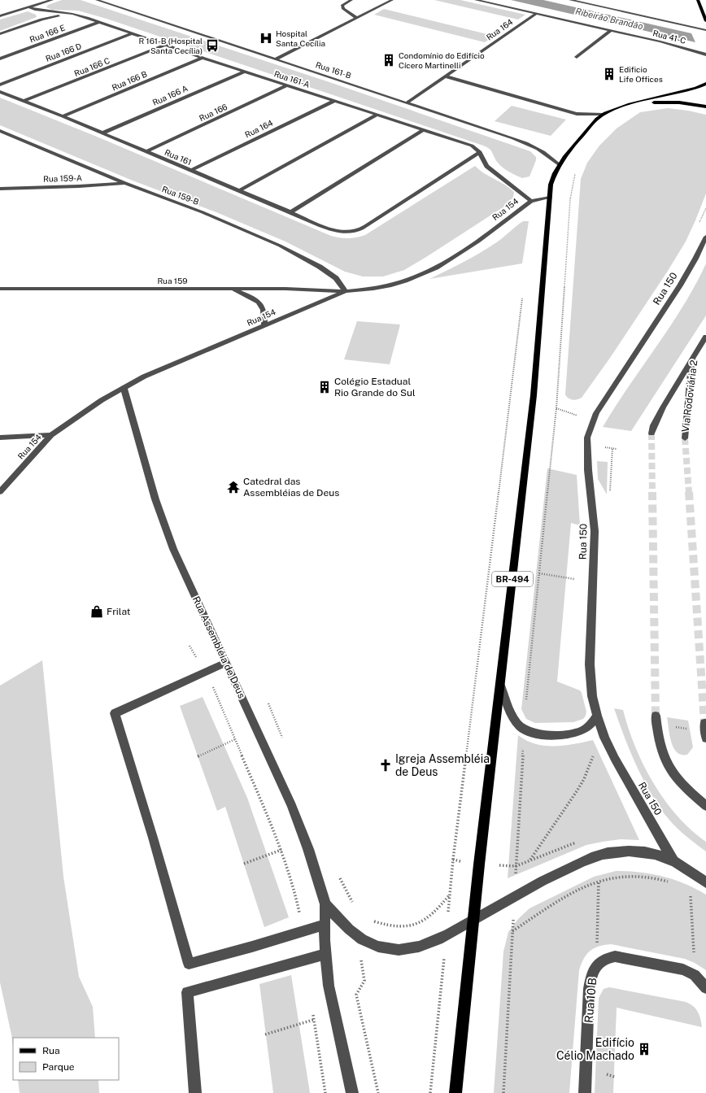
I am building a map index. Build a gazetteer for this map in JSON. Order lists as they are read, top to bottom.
{
  "streets": {
    "main road": ["BR-494"],
    "street": [
      "Rua 164",
      "Rua 166 E",
      "Rua 41-C",
      "Rua 166 D",
      "Rua 166 C",
      "Rua 161-B",
      "Rua 161-A",
      "Rua 166 B",
      "Rua 166 A",
      "Rua 166",
      "Rua 161",
      "Rua 159-A",
      "Rua 159-B",
      "Rua 154",
      "Rua 159",
      "Rua 150",
      "Via Rodoviária 2",
      "Rua Assembléia de Deus",
      "Rua 10 B"
    ]
  },
  "crossings": [
    ["Rua 164", "Rua 41-C"],
    ["Rua 164", "Rua 161-B"],
    ["Rua 164", "Rua 161-A"],
    ["Rua 164", "Rua 161"],
    ["Rua 166 E", "Rua 161-A"],
    ["Rua 166 D", "Rua 161-A"],
    ["Rua 166 C", "Rua 161-A"],
    ["Rua 166 C", "Rua 161"],
    ["Rua 161-B", "BR-494"],
    ["Rua 161-A", "Rua 166 B"],
    ["Rua 161-A", "Rua 166 A"],
    ["Rua 161-A", "Rua 166"],
    ["Rua 161-A", "Rua 161"],
    ["Rua 166 B", "Rua 161"],
    ["Rua 166 A", "Rua 161"],
    ["Rua 166", "Rua 161"],
    ["Rua 159-A", "Rua 159-B"],
    ["Rua 159-B", "Rua 154"],
    ["Rua 159-B", "Rua 159"],
    ["Rua 154", "Rua 159"],
    ["Rua 154", "BR-494"],
    ["Rua 154", "Rua Assembléia de Deus"],
    ["Rua 150", "Rua Assembléia de Deus"],
    ["BR-494", "Rua Assembléia de Deus"]
  ],
  "water": ["Ribeirão Brandão"],
  "places": {
    "hospital": ["Hospital Santa Cecília"],
    "bus stop": ["R 161-B (Hospital Santa Cecília)"],
    "building": [
      "Condomínio do Edifício Cícero Martinelli",
      "Edificio Life Offices",
      "Colégio Estadual Rio Grande do Sul",
      "Edifício Célio Machado"
    ],
    "temple": ["Catedral das Assembléias de Deus"],
    "shop": ["Frilat"],
    "church": ["Igreja Assembléia de Deus"]
  },
  "legend": ["Rua", "Parque"]
}
